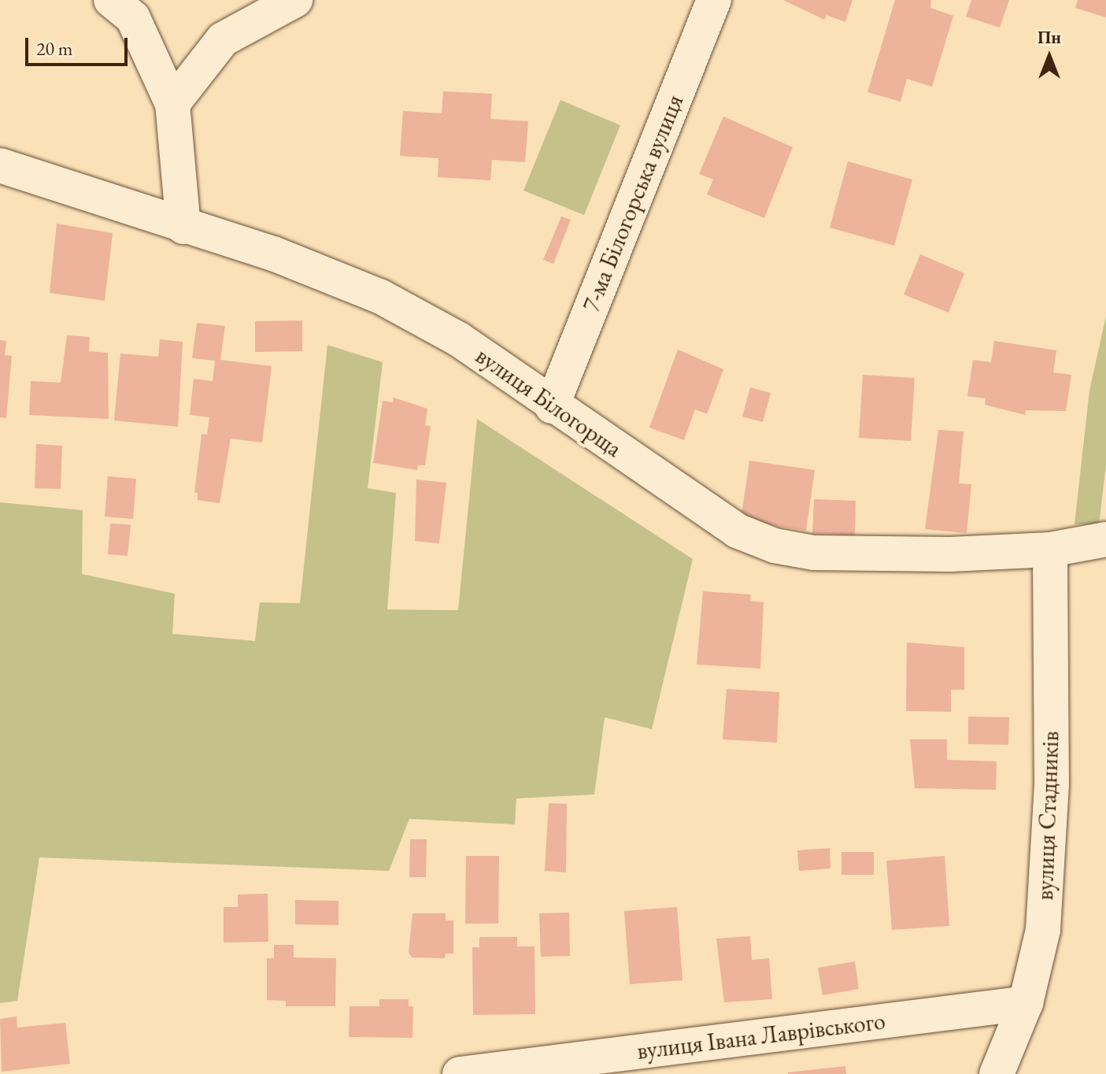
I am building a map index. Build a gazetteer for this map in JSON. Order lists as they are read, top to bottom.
{
  "streets": {
    "street": [
      "7-ма Білогорська вулиця",
      "вулиця Білогорща",
      "вулиця Стадників",
      "вулиця Івана Лаврівського"
    ]
  },
  "crossings": [
    ["7-ма Білогорська вулиця", "вулиця Білогорща"],
    ["вулиця Білогорща", "вулиця Стадників"],
    ["вулиця Стадників", "вулиця Івана Лаврівського"]
  ],
  "scale_bar": "20 m",
  "north": "top"
}
